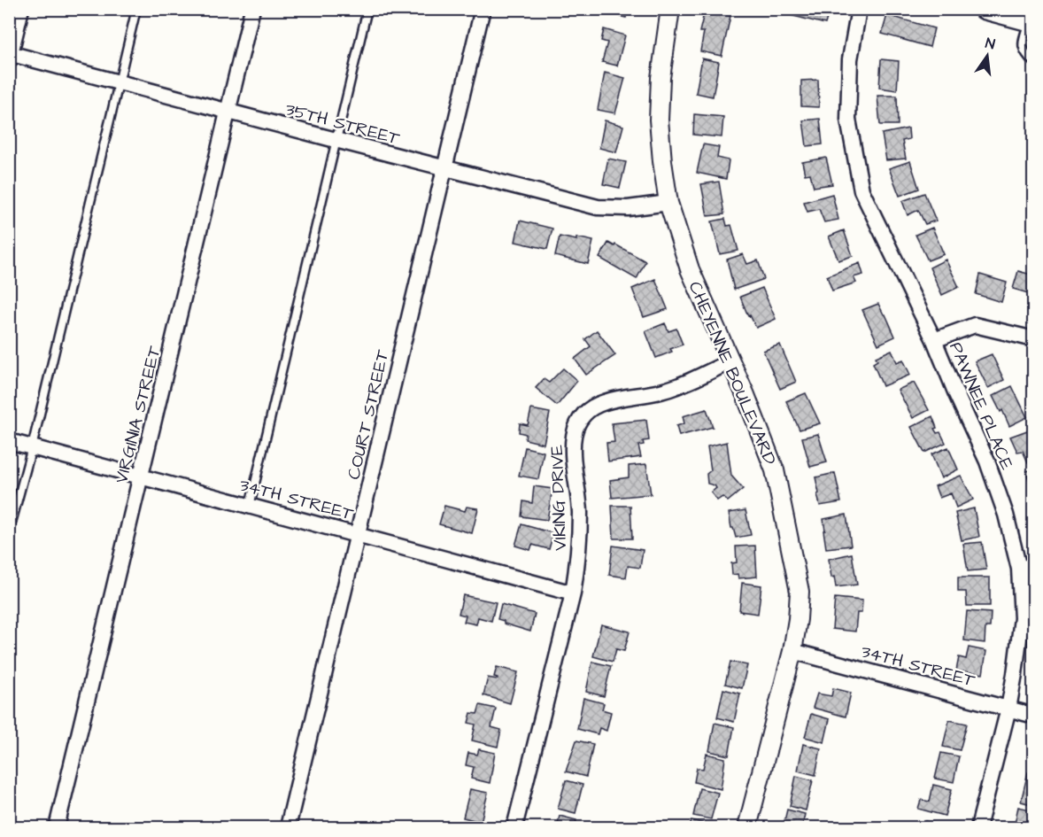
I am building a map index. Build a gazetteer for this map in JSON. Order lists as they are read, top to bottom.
{
  "streets": {
    "street": [
      "35TH STREET",
      "CHEYENNE BOULEVARD",
      "PAWNEE PLACE",
      "VIRGINIA STREET",
      "COURT STREET",
      "VIKING DRIVE",
      "34TH STREET"
    ]
  },
  "crossings": [
    ["35TH STREET", "CHEYENNE BOULEVARD"],
    ["35TH STREET", "VIRGINIA STREET"],
    ["35TH STREET", "COURT STREET"],
    ["CHEYENNE BOULEVARD", "VIKING DRIVE"],
    ["CHEYENNE BOULEVARD", "34TH STREET"],
    ["PAWNEE PLACE", "34TH STREET"],
    ["VIRGINIA STREET", "34TH STREET"],
    ["COURT STREET", "34TH STREET"],
    ["VIKING DRIVE", "34TH STREET"]
  ],
  "north": "top"
}
